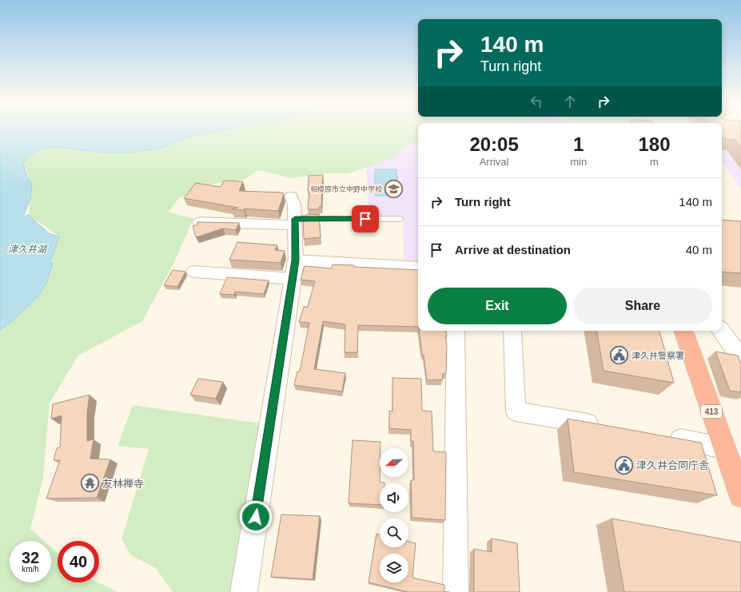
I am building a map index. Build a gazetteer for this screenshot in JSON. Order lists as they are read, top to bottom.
{
  "streets": {
    "highway": ["413"]
  },
  "water": ["津久井湖"],
  "places": {
    "school or university": ["相模原市立中野中学校"],
    "public building": ["津久井警察署", "津久井合同庁舎"],
    "temple": ["友林禅寺"]
  },
  "north": "left",
  "page": {
    "turn": ["140 m", "Turn right"],
    "eta": [
      "20:05",
      "Arrival",
      "1",
      "min",
      "180",
      "m"
    ],
    "list": [
      {
        "name": "Turn right",
        "value": "140 m"
      },
      {
        "name": "Arrive at destination",
        "value": "40 m"
      }
    ],
    "buttons": ["Exit", "Share"],
    "speed": "32 km/h",
    "limit": "40"
  }
}
